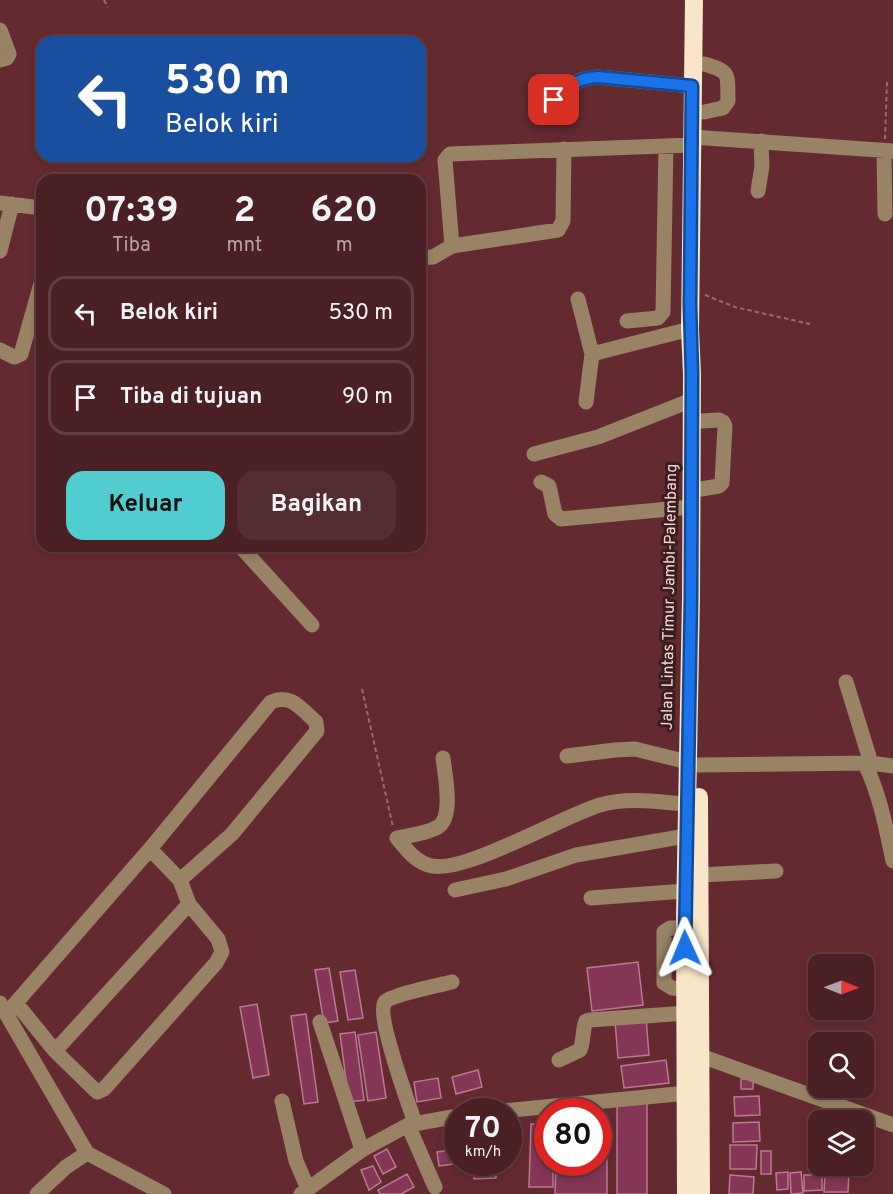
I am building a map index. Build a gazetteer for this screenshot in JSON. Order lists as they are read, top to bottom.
{
  "streets": {
    "highway": ["Jalan Lintas Timur Jambi-Palembang"]
  },
  "north": "right",
  "page": {
    "turn": ["530 m", "Belok kiri"],
    "eta": [
      "07:39",
      "Tiba",
      "2",
      "mnt",
      "620",
      "m"
    ],
    "list": [
      {
        "name": "Belok kiri",
        "value": "530 m"
      },
      {
        "name": "Tiba di tujuan",
        "value": "90 m"
      }
    ],
    "buttons": ["Keluar", "Bagikan"],
    "speed": "70 km/h",
    "limit": "80"
  }
}
